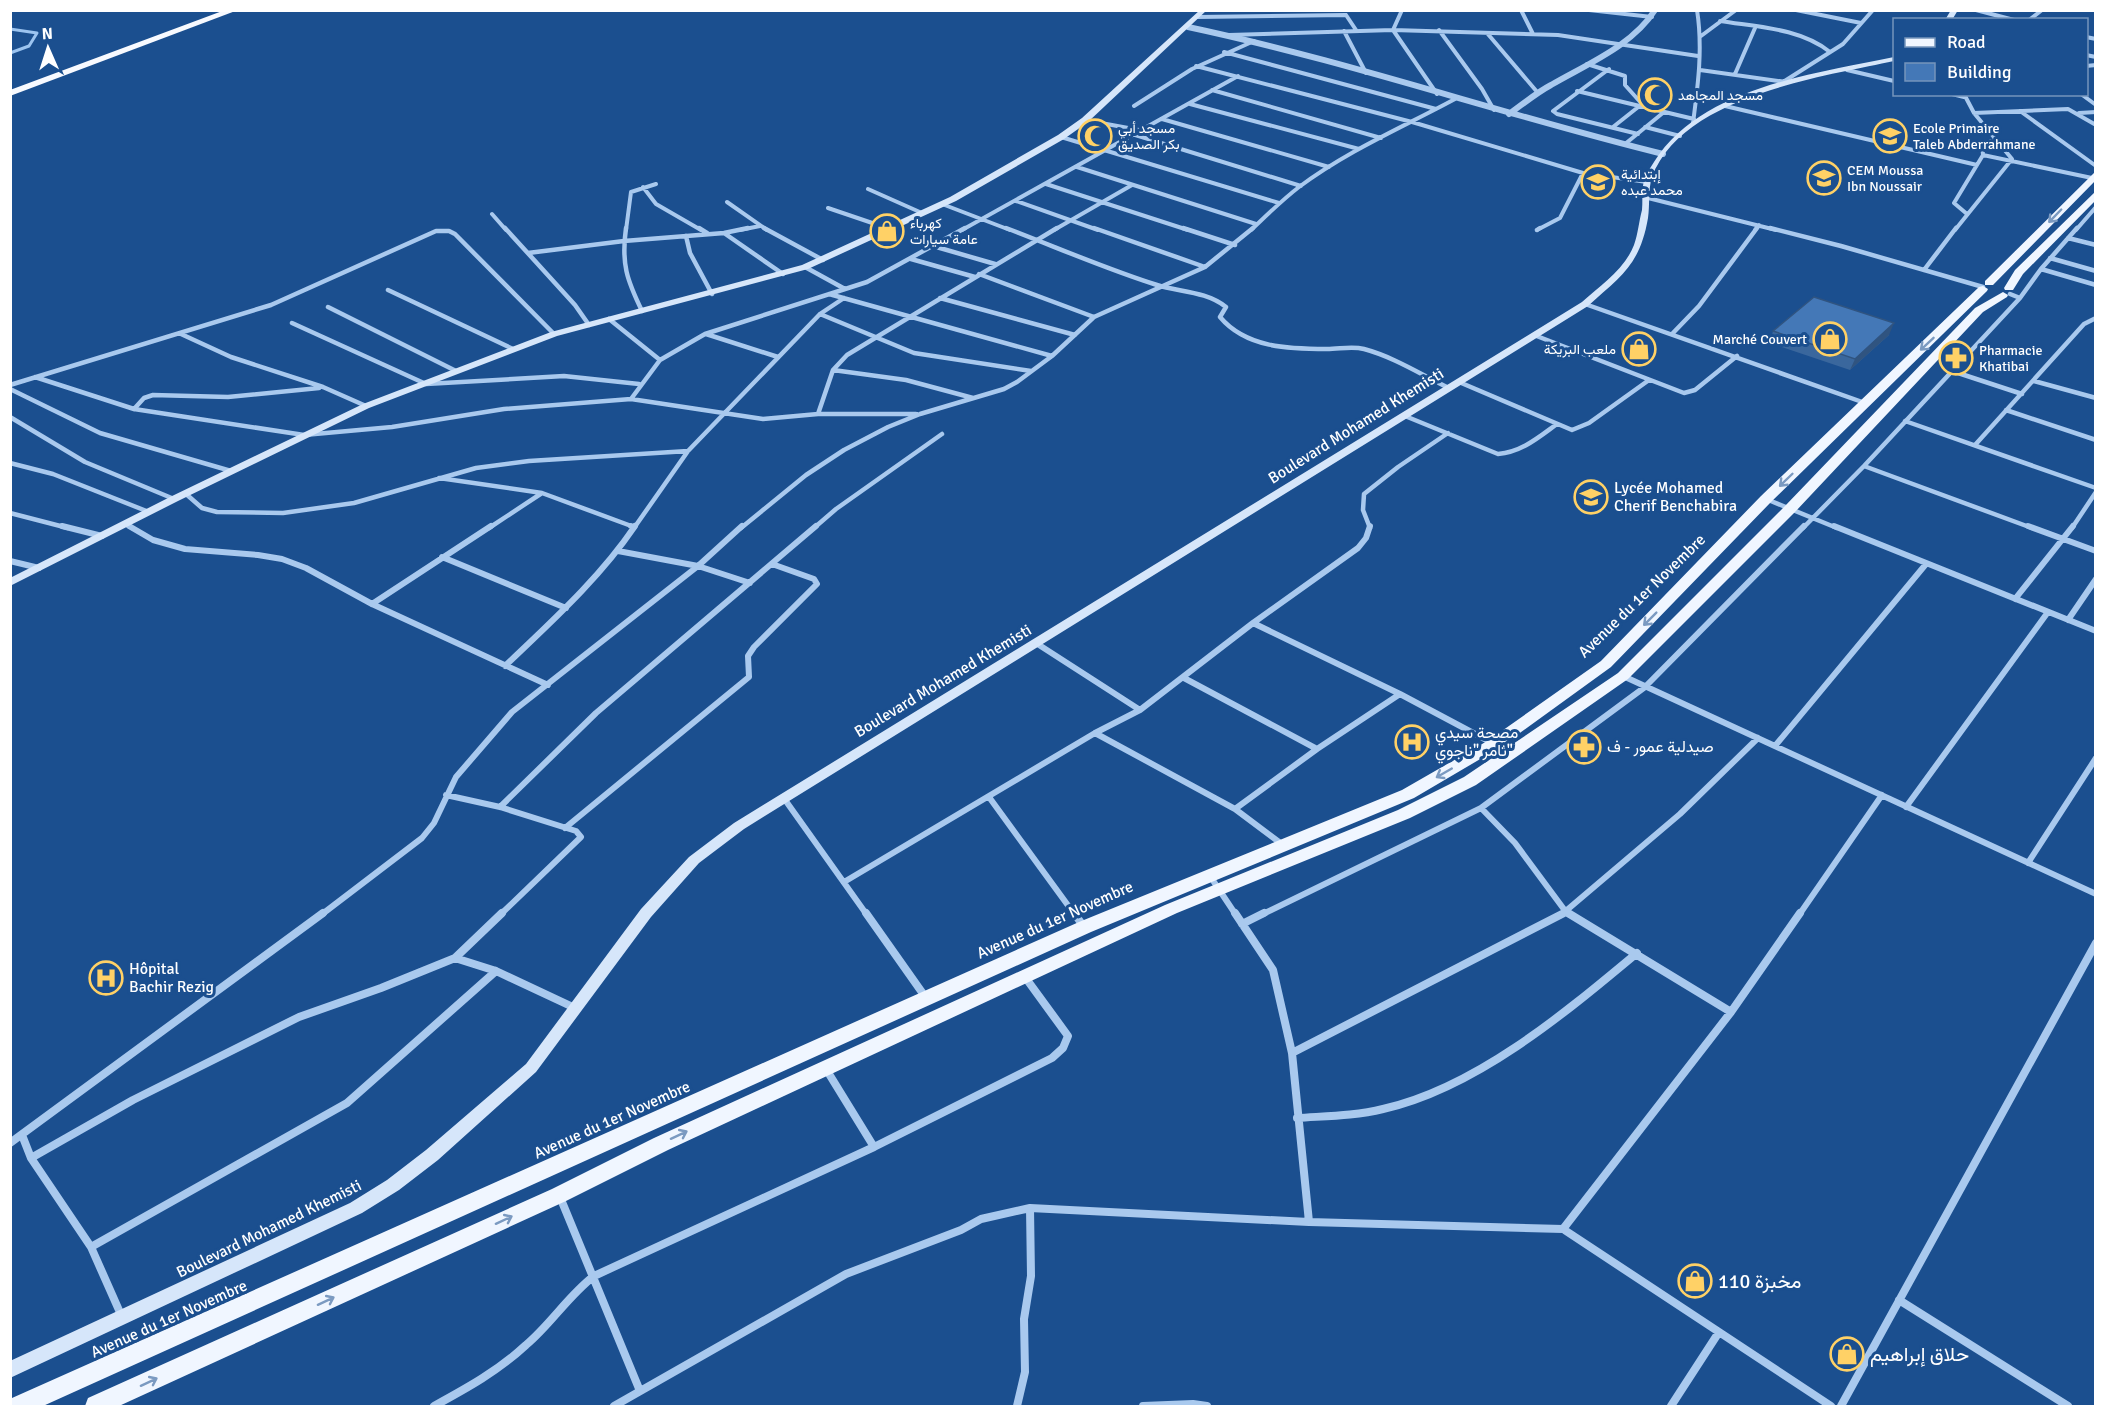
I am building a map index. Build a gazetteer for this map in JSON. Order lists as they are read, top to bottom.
{
  "streets": {
    "main road": ["Boulevard Mohamed Khemisti", "Avenue du 1er Novembre"]
  },
  "places": {
    "mosque": ["مسجد المجاهد", "مسجد أبي بكر الصديق"],
    "school or university": [
      "Ecole Primaire Taleb Abderrahmane",
      "CEM Moussa Ibn Noussair",
      "إبتدائية محمد عبده",
      "Lycée Mohamed Cherif Benchabira"
    ],
    "shop": [
      "كهرباء عامة سيارات",
      "Marché Couvert",
      "ملعب البريكة",
      "مخبزة 110",
      "حلاق إبراهيم"
    ],
    "pharmacy": ["Pharmacie Khatibai", "صيدلية عمور - ف"],
    "hospital": ["مصحة سيدي ثامر \"ناجوي\"", "Hôpital Bachir Rezig"]
  },
  "legend": ["Road", "Building"],
  "north": "top"
}
